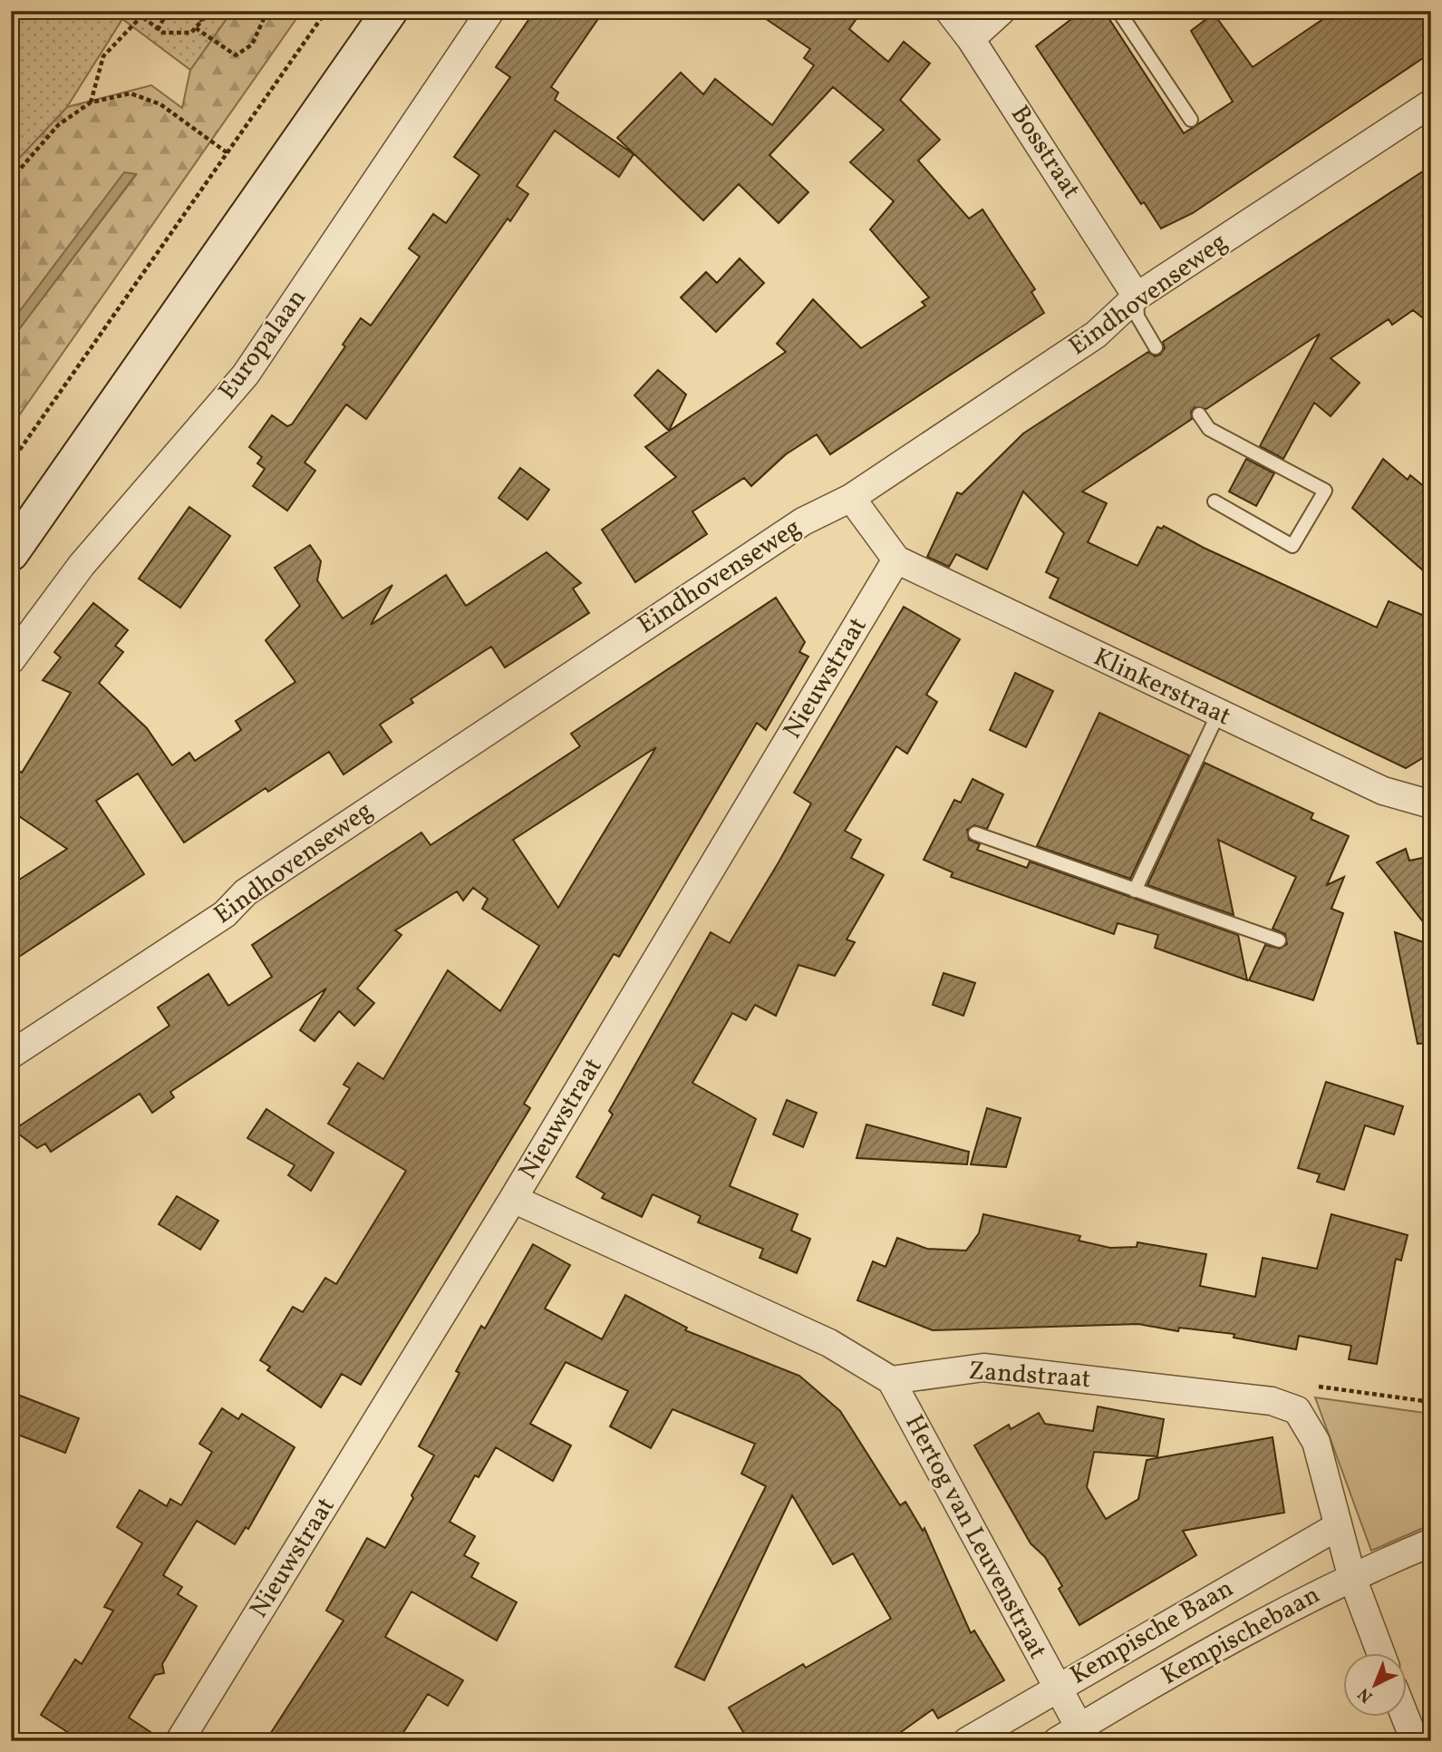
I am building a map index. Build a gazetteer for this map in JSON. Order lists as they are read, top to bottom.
{
  "streets": {
    "street": [
      "Bosstraat",
      "Eindhovenseweg",
      "Europalaan",
      "Nieuwstraat",
      "Klinkerstraat",
      "Zandstraat",
      "Hertog van Leuvenstraat",
      "Kempische Baan",
      "Kempischebaan"
    ]
  },
  "crossings": [
    ["Bosstraat", "Eindhovenseweg"],
    ["Nieuwstraat", "Klinkerstraat"],
    ["Zandstraat", "Hertog van Leuvenstraat"],
    ["Hertog van Leuvenstraat", "Kempische Baan"],
    ["Hertog van Leuvenstraat", "Kempischebaan"]
  ],
  "north": "bottom left"
}
